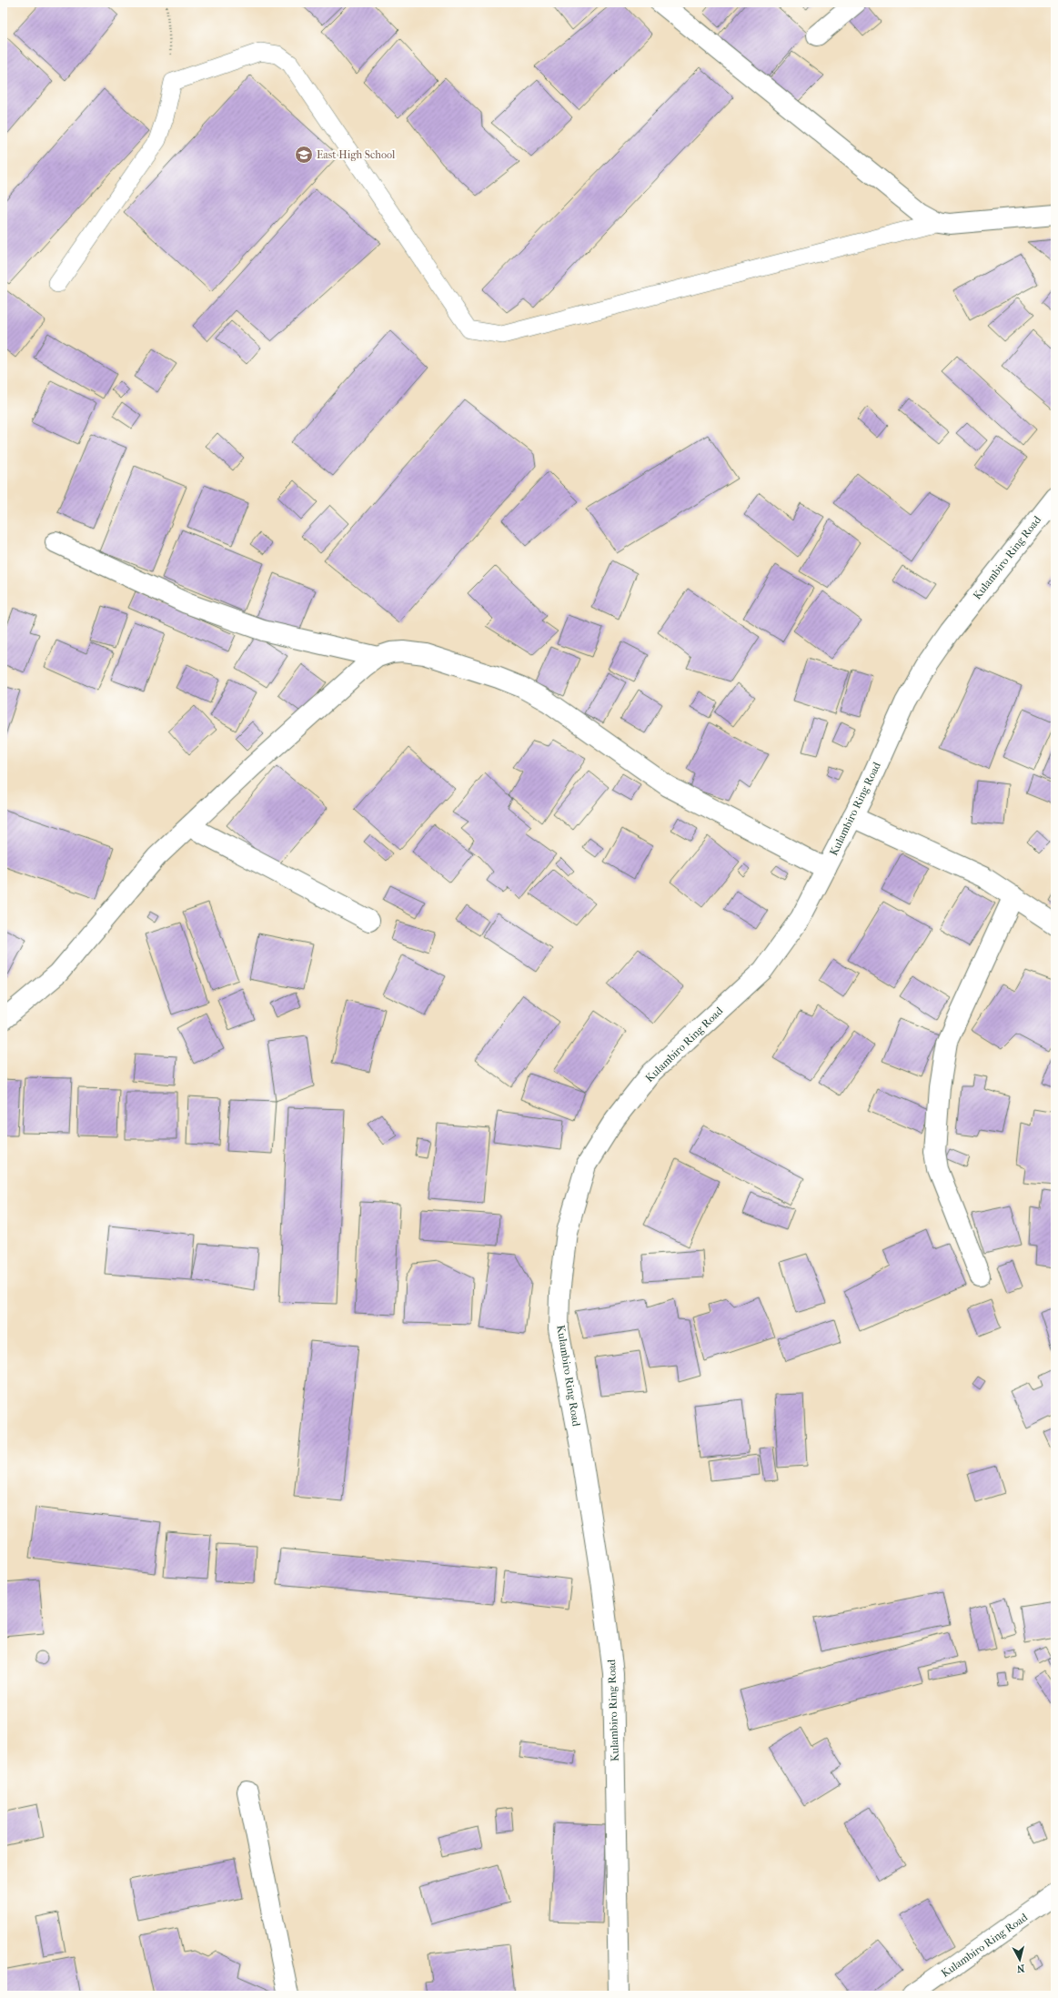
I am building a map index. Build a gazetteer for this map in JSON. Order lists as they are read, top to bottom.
{
  "streets": {
    "street": ["Kulambiro Ring Road"]
  },
  "places": {
    "school or university": ["East High School"]
  },
  "north": "bottom"
}
